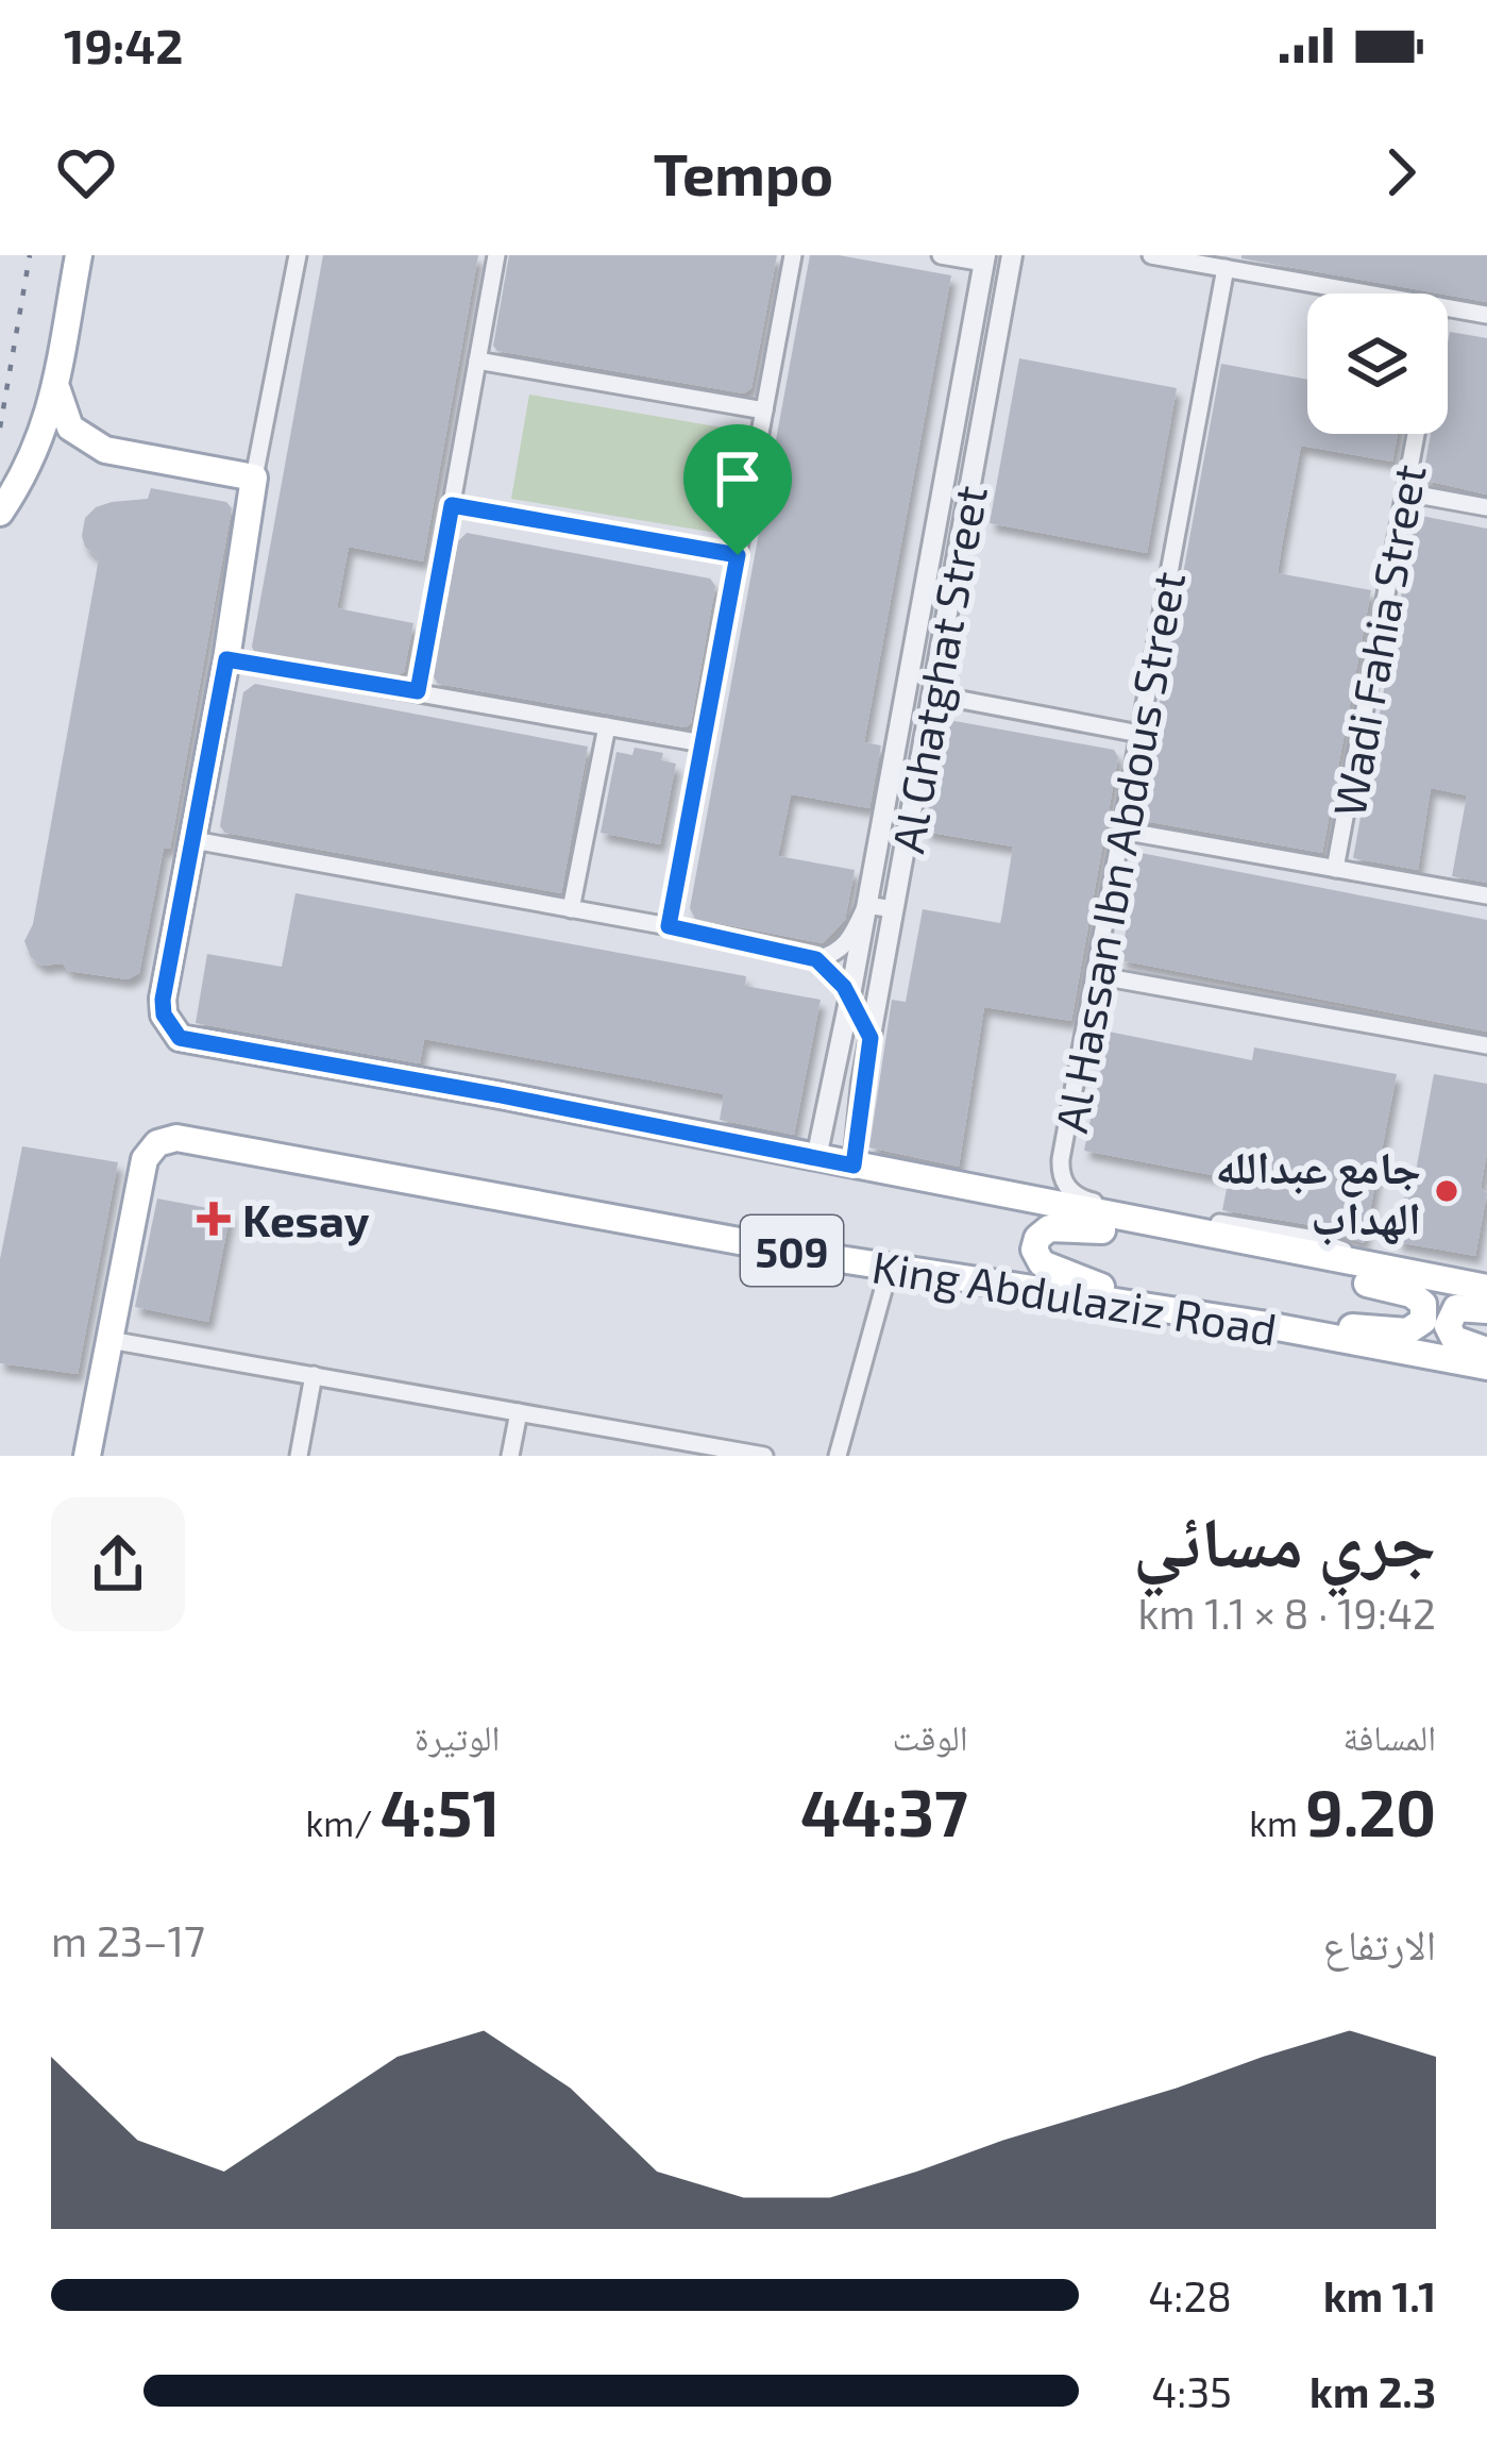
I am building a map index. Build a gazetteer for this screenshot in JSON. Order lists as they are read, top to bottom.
{
  "streets": {
    "main road": ["509", "King Abdulaziz Road"],
    "street": ["Wadi Fahia Street", "Al Ghatghat Street", "Al Hassan Ibn Abdous Street"]
  },
  "crossings": [
    ["Al Ghatghat Street", "King Abdulaziz Road"],
    ["Al Hassan Ibn Abdous Street", "King Abdulaziz Road"],
    ["509", "King Abdulaziz Road"]
  ],
  "places": {
    "other": ["جامع عبدالله الهداب"],
    "health": ["Kesay"]
  },
  "page": {
    "status": "19:42",
    "header": "Tempo",
    "heading": ["جري مسائي", "19:42 · 8 × 1.1 km"],
    "stats": [
      ["المسافة", "9.20 km"],
      ["الوقت", "44:37"],
      ["الوتيرة", "4:51 /km"]
    ],
    "chart": ["الارتفاع", "17–23 m"],
    "list": [
      {
        "name": "1.1 km",
        "note": "4:28"
      },
      {
        "name": "2.3 km",
        "note": "4:35"
      }
    ]
  }
}
